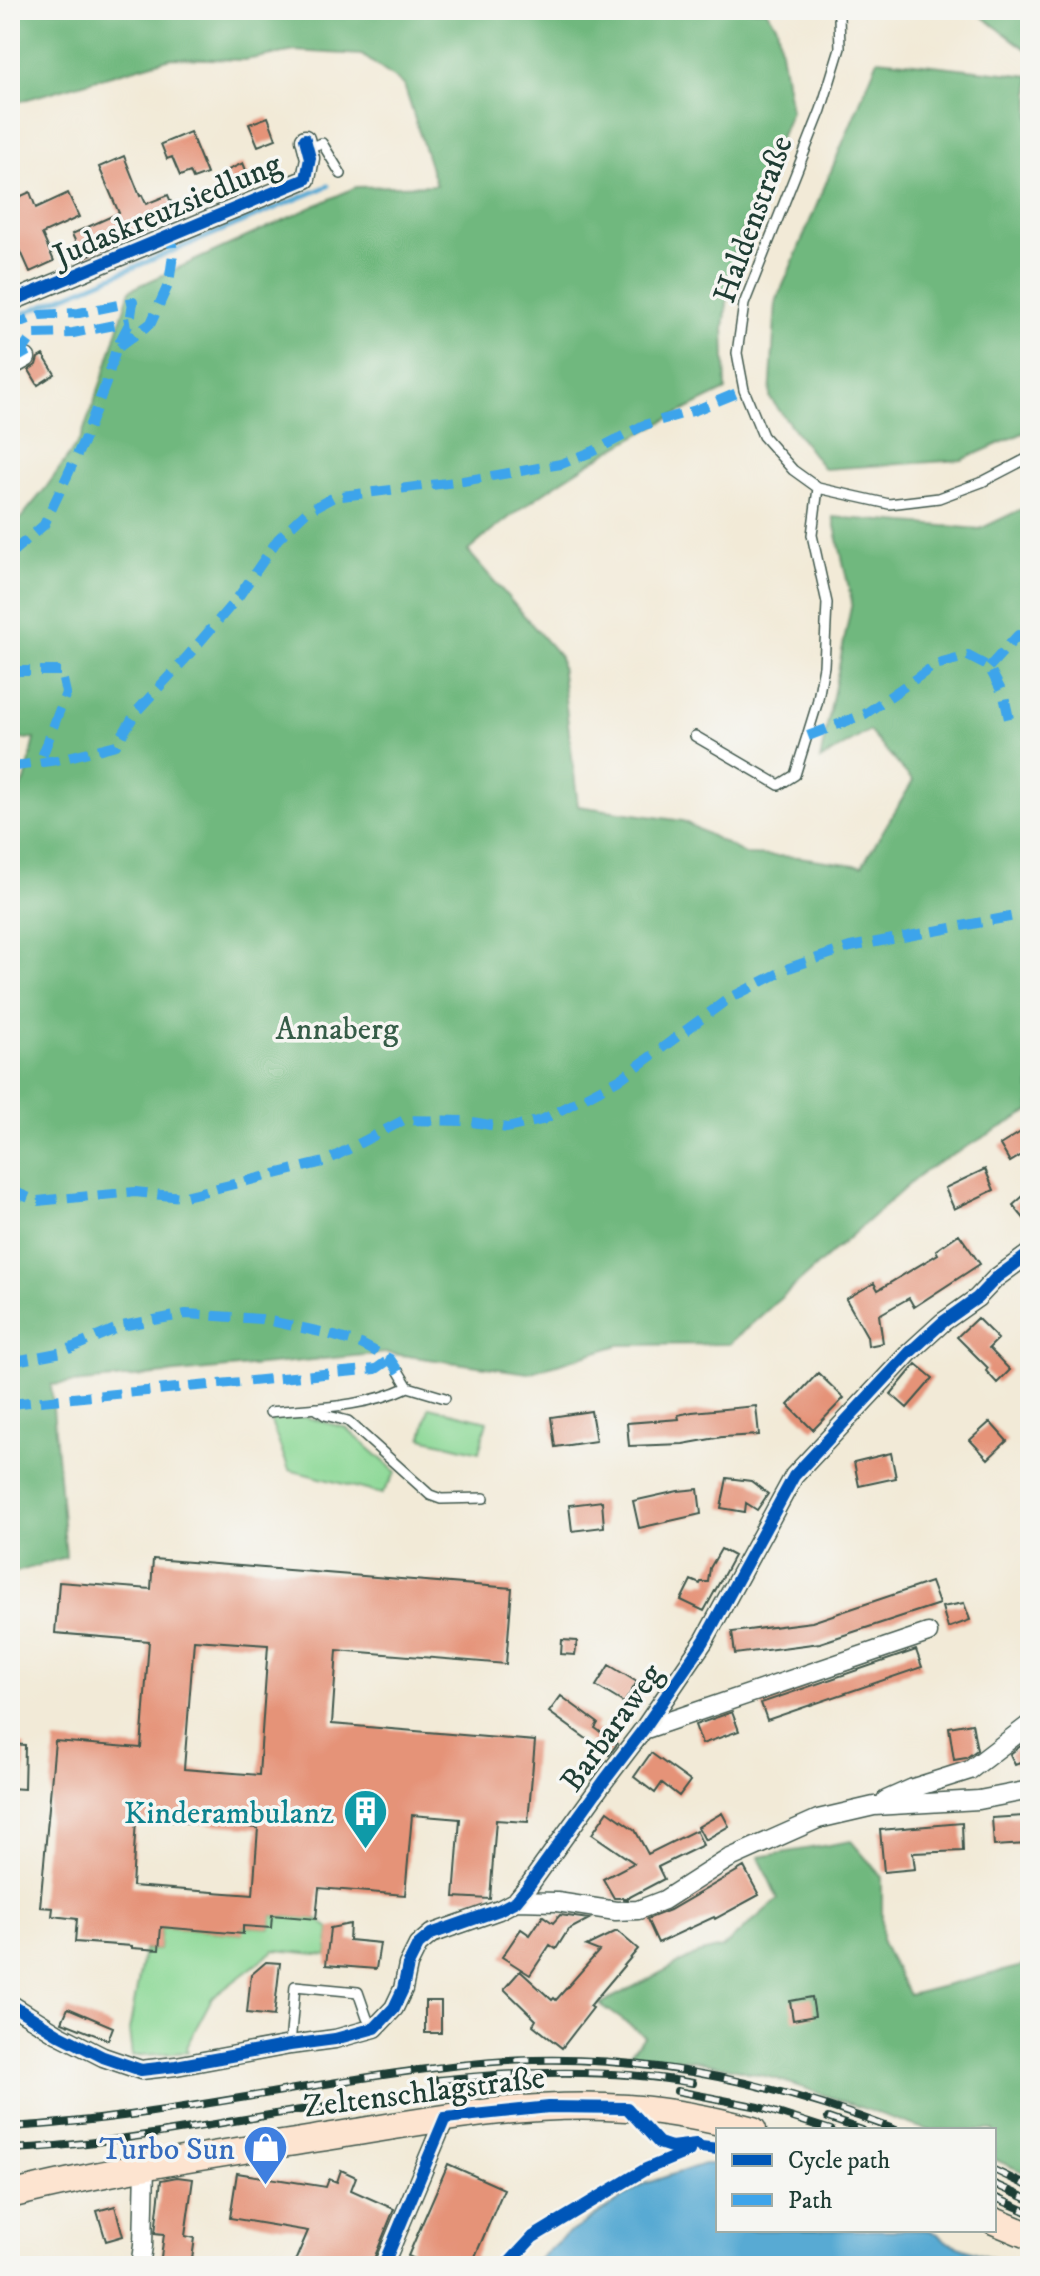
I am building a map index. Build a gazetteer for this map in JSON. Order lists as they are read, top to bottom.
{
  "streets": {
    "main road": ["Zeltenschlagstraße"],
    "street": ["Judaskreuzsiedlung", "Barbaraweg"],
    "lane": ["Haldenstraße"]
  },
  "parks": ["Annaberg"],
  "places": {
    "building": ["Kinderambulanz"],
    "shop": ["Turbo Sun"]
  },
  "legend": ["Cycle path", "Path"]
}
